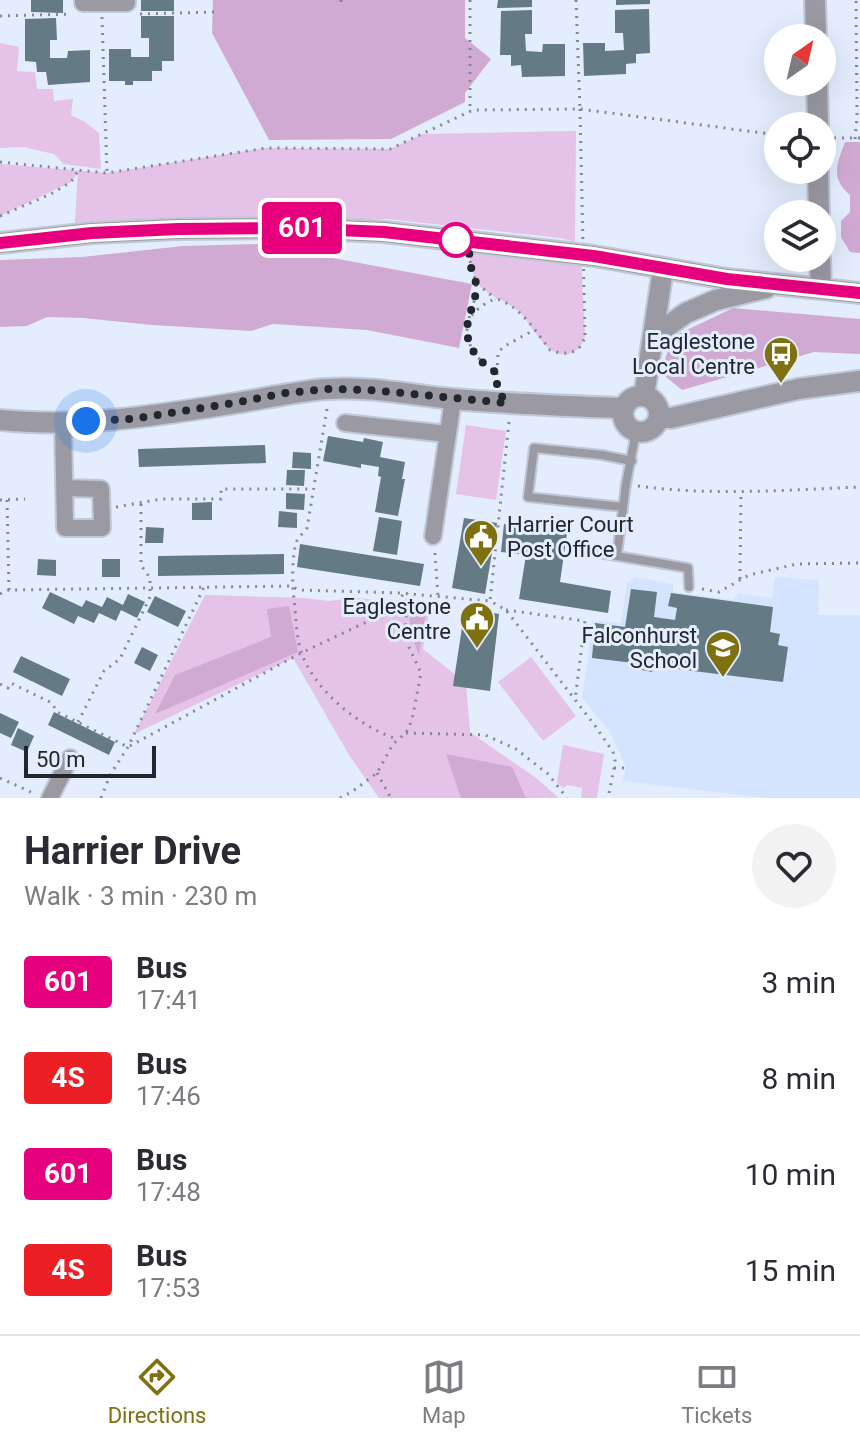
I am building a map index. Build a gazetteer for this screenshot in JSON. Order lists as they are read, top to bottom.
{
  "places": {
    "bus stop": ["Eaglestone Local Centre"],
    "public building": ["Harrier Court Post Office", "Eaglestone Centre"],
    "school or university": ["Falconhurst School"]
  },
  "lines": ["bus line 601"],
  "scale_bar": "50 m",
  "north": "top right",
  "page": {
    "on_map": "601",
    "scale": "50 m",
    "heading": ["Harrier Drive", "Walk · 3 min · 230 m"],
    "list": [
      {
        "mark": "601",
        "name": "Bus",
        "note": "17:41",
        "value": "3 min"
      },
      {
        "mark": "4S",
        "name": "Bus",
        "note": "17:46",
        "value": "8 min"
      },
      {
        "mark": "601",
        "name": "Bus",
        "note": "17:48",
        "value": "10 min"
      },
      {
        "mark": "4S",
        "name": "Bus",
        "note": "17:53",
        "value": "15 min"
      }
    ],
    "tabs": ["Directions", "Map", "Tickets"]
  }
}
